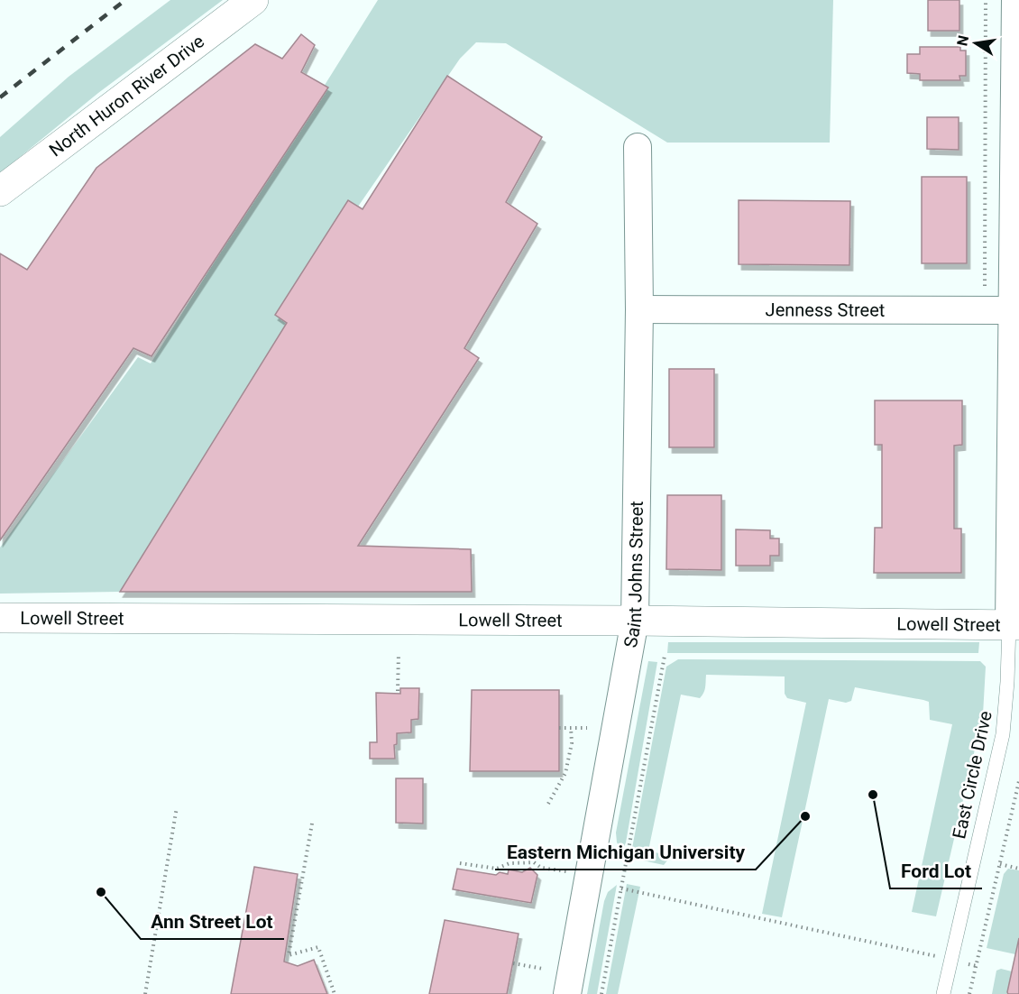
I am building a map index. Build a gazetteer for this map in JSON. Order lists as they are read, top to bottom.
{
  "streets": {
    "main road": ["North Huron River Drive", "Lowell Street"],
    "street": ["Jenness Street", "Saint Johns Street"],
    "lane": ["East Circle Drive"]
  },
  "crossings": [
    ["Jenness Street", "Saint Johns Street"],
    ["Saint Johns Street", "Lowell Street"],
    ["Lowell Street", "East Circle Drive"]
  ],
  "places": ["Ford Lot", "Eastern Michigan University", "Ann Street Lot"],
  "north": "left"
}
